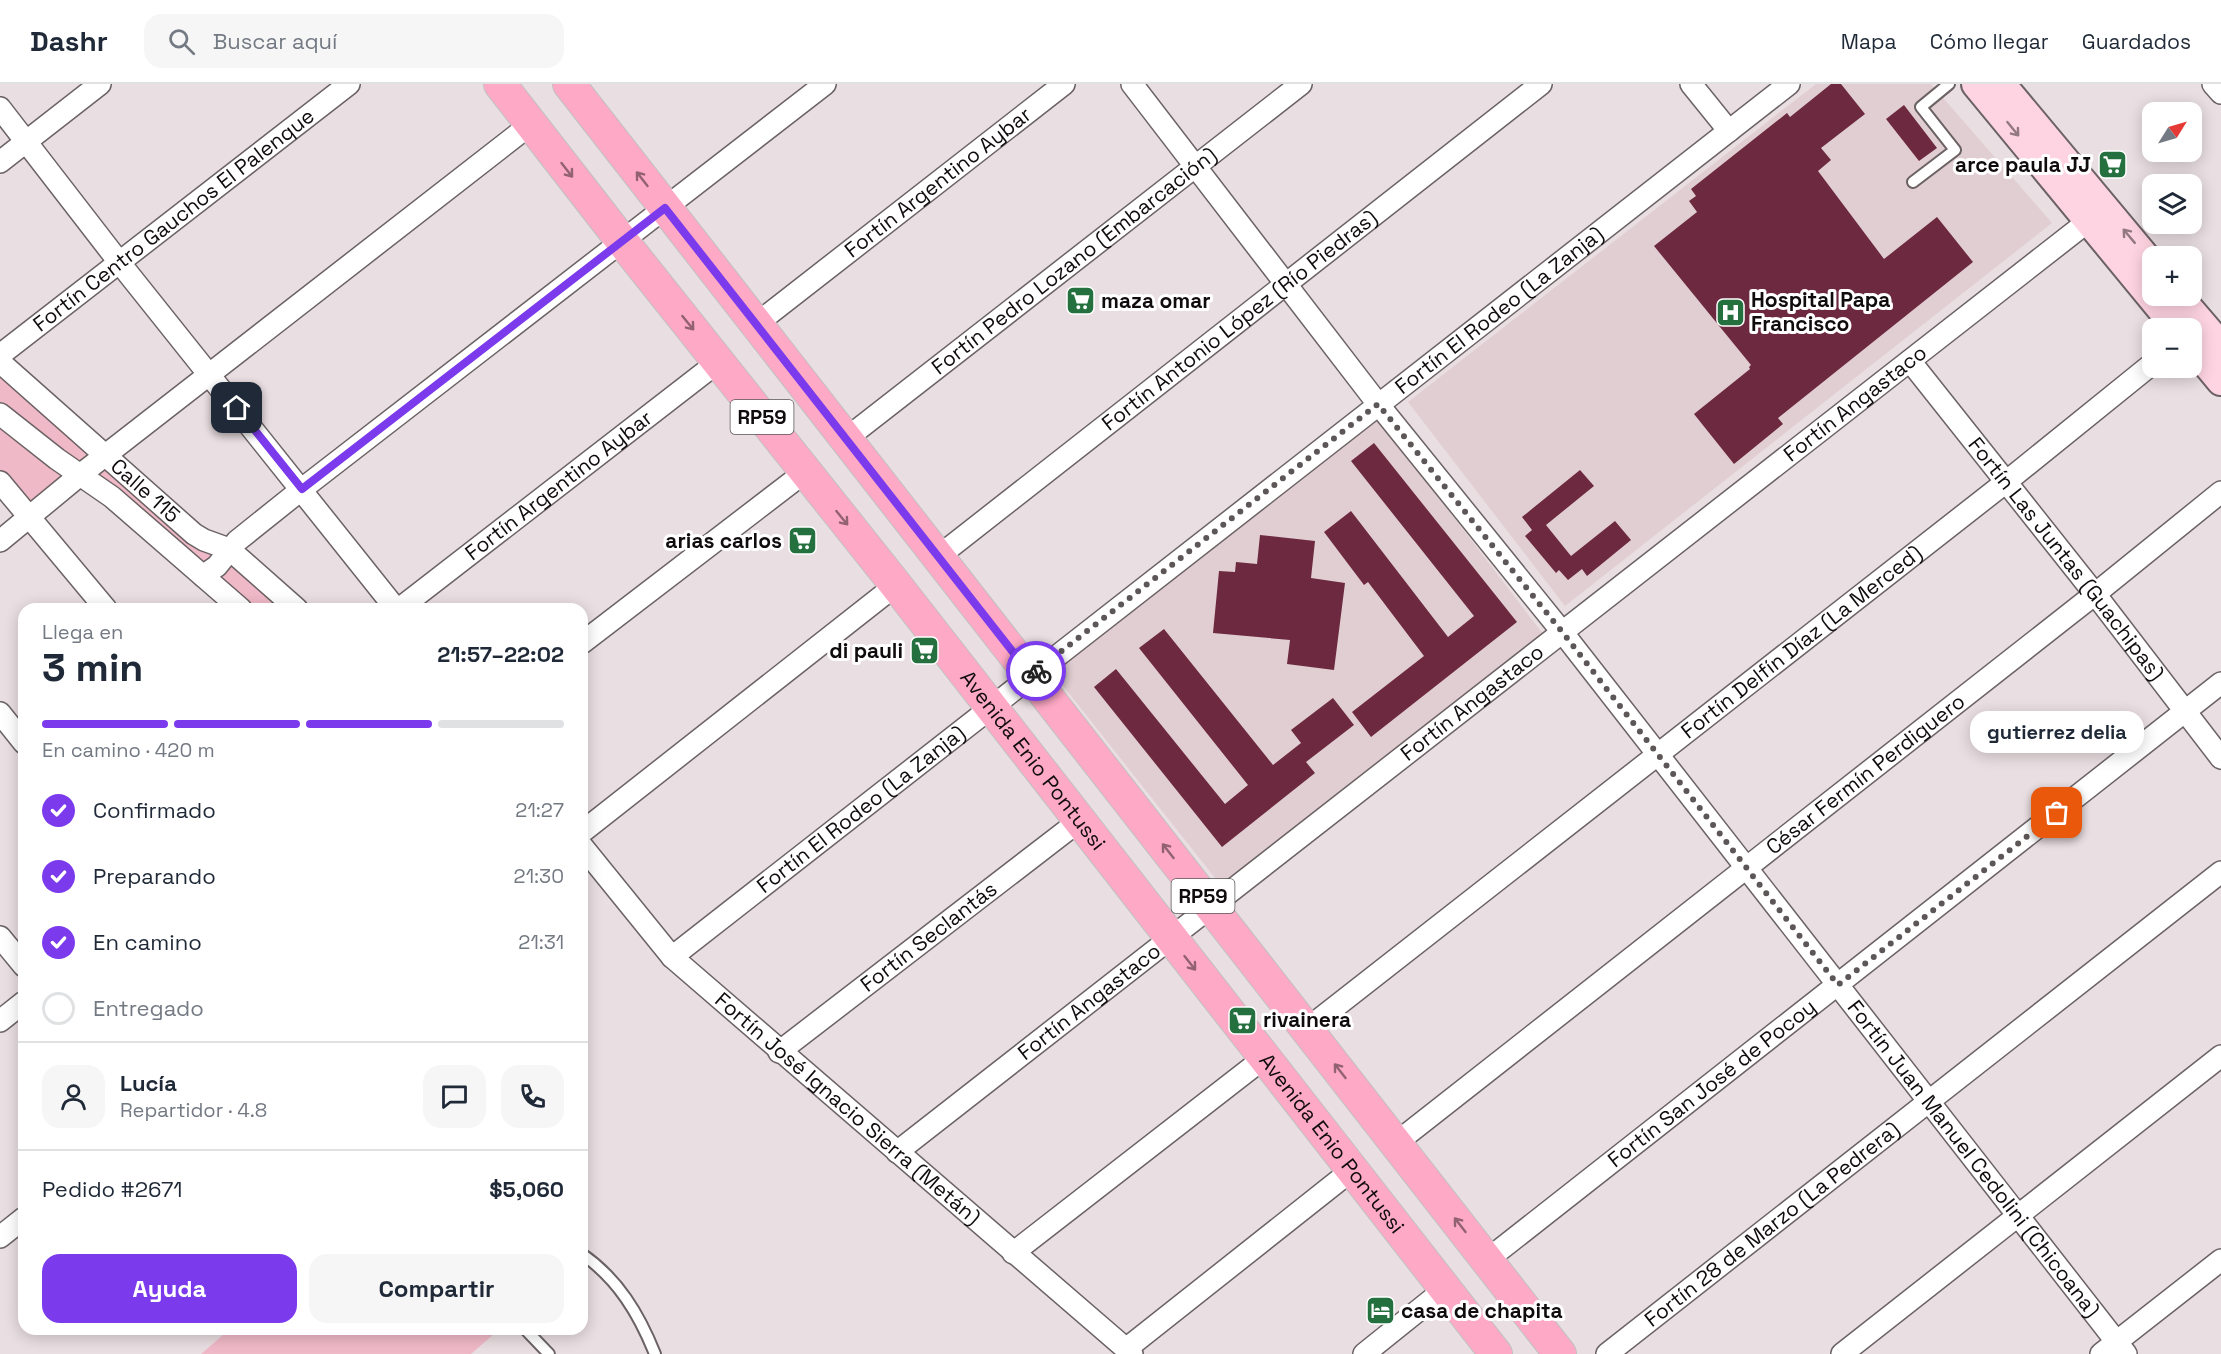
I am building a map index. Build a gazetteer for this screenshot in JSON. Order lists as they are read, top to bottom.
{
  "streets": {
    "main road": ["RP59", "Avenida Enio Pontussi"],
    "street": [
      "Fortín Argentino Aybar",
      "Fortín Centro Gauchos El Palenque",
      "Fortín Pedro Lozano (Embarcación)",
      "Fortín El Rodeo (La Zanja)",
      "Fortín Antonio López (Río Piedras)",
      "Fortín Angastaco",
      "Calle 115",
      "Fortín Las Juntas (Guachipas)",
      "Fortín Delfín Díaz (La Merced)",
      "César Fermín Perdiguero",
      "Fortín Seclantás",
      "Fortín San José de Pocoy",
      "Fortín José Ignacio Sierra (Metán)",
      "Fortín Juan Manuel Cedolini (Chicoana)",
      "Fortín 28 de Marzo (La Pedrera)"
    ]
  },
  "crossings": [
    ["Fortín Argentino Aybar", "RP59"],
    ["Fortín Argentino Aybar", "Avenida Enio Pontussi"],
    ["Fortín Pedro Lozano (Embarcación)", "RP59"],
    ["Fortín Pedro Lozano (Embarcación)", "Fortín Juan Manuel Cedolini (Chicoana)"],
    ["Fortín El Rodeo (La Zanja)", "RP59"],
    ["Fortín El Rodeo (La Zanja)", "Avenida Enio Pontussi"],
    ["Fortín El Rodeo (La Zanja)", "Fortín José Ignacio Sierra (Metán)"],
    ["Fortín El Rodeo (La Zanja)", "Fortín Juan Manuel Cedolini (Chicoana)"],
    ["Fortín Antonio López (Río Piedras)", "RP59"],
    ["Fortín Antonio López (Río Piedras)", "Fortín Juan Manuel Cedolini (Chicoana)"],
    ["Fortín Angastaco", "RP59"],
    ["Fortín Angastaco", "Fortín Las Juntas (Guachipas)"],
    ["Fortín Angastaco", "Avenida Enio Pontussi"],
    ["Fortín Angastaco", "Fortín José Ignacio Sierra (Metán)"],
    ["Fortín Angastaco", "Fortín Juan Manuel Cedolini (Chicoana)"],
    ["RP59", "Fortín Delfín Díaz (La Merced)"],
    ["RP59", "César Fermín Perdiguero"],
    ["RP59", "Fortín San José de Pocoy"],
    ["Fortín Las Juntas (Guachipas)", "Fortín Delfín Díaz (La Merced)"],
    ["Fortín Las Juntas (Guachipas)", "César Fermín Perdiguero"],
    ["Fortín Las Juntas (Guachipas)", "Fortín San José de Pocoy"],
    ["Fortín Delfín Díaz (La Merced)", "Fortín Juan Manuel Cedolini (Chicoana)"],
    ["Avenida Enio Pontussi", "Fortín Seclantás"],
    ["César Fermín Perdiguero", "Fortín Juan Manuel Cedolini (Chicoana)"],
    ["Fortín Seclantás", "Fortín José Ignacio Sierra (Metán)"],
    ["Fortín San José de Pocoy", "Fortín Juan Manuel Cedolini (Chicoana)"],
    ["Fortín Juan Manuel Cedolini (Chicoana)", "Fortín 28 de Marzo (La Pedrera)"]
  ],
  "places": {
    "supermarket": [
      "arce paula JJ",
      "maza omar",
      "arias carlos",
      "di pauli",
      "rivainera"
    ],
    "hospital": ["Hospital Papa Francisco"],
    "other": ["gutierrez delia"],
    "hotel": ["casa de chapita"]
  },
  "north": "top right",
  "page": {
    "header": "Dashr",
    "search": "Buscar aquí",
    "nav": ["Mapa", "Cómo llegar", "Guardados"],
    "map_buttons": ["+", "−"],
    "heading": ["3 min", "Llega en", "21:57–22:02"],
    "panel": [
      "Lucía",
      "Repartidor · 4.8",
      "Pedido #2671",
      "$5,060"
    ],
    "bar": "En camino · 420 m",
    "bubble": "gutierrez delia",
    "list": [
      ["Confirmado", "21:27"],
      ["Preparando", "21:30"],
      ["En camino", "21:31"],
      "Entregado"
    ],
    "buttons": ["Ayuda", "Compartir"]
  }
}
